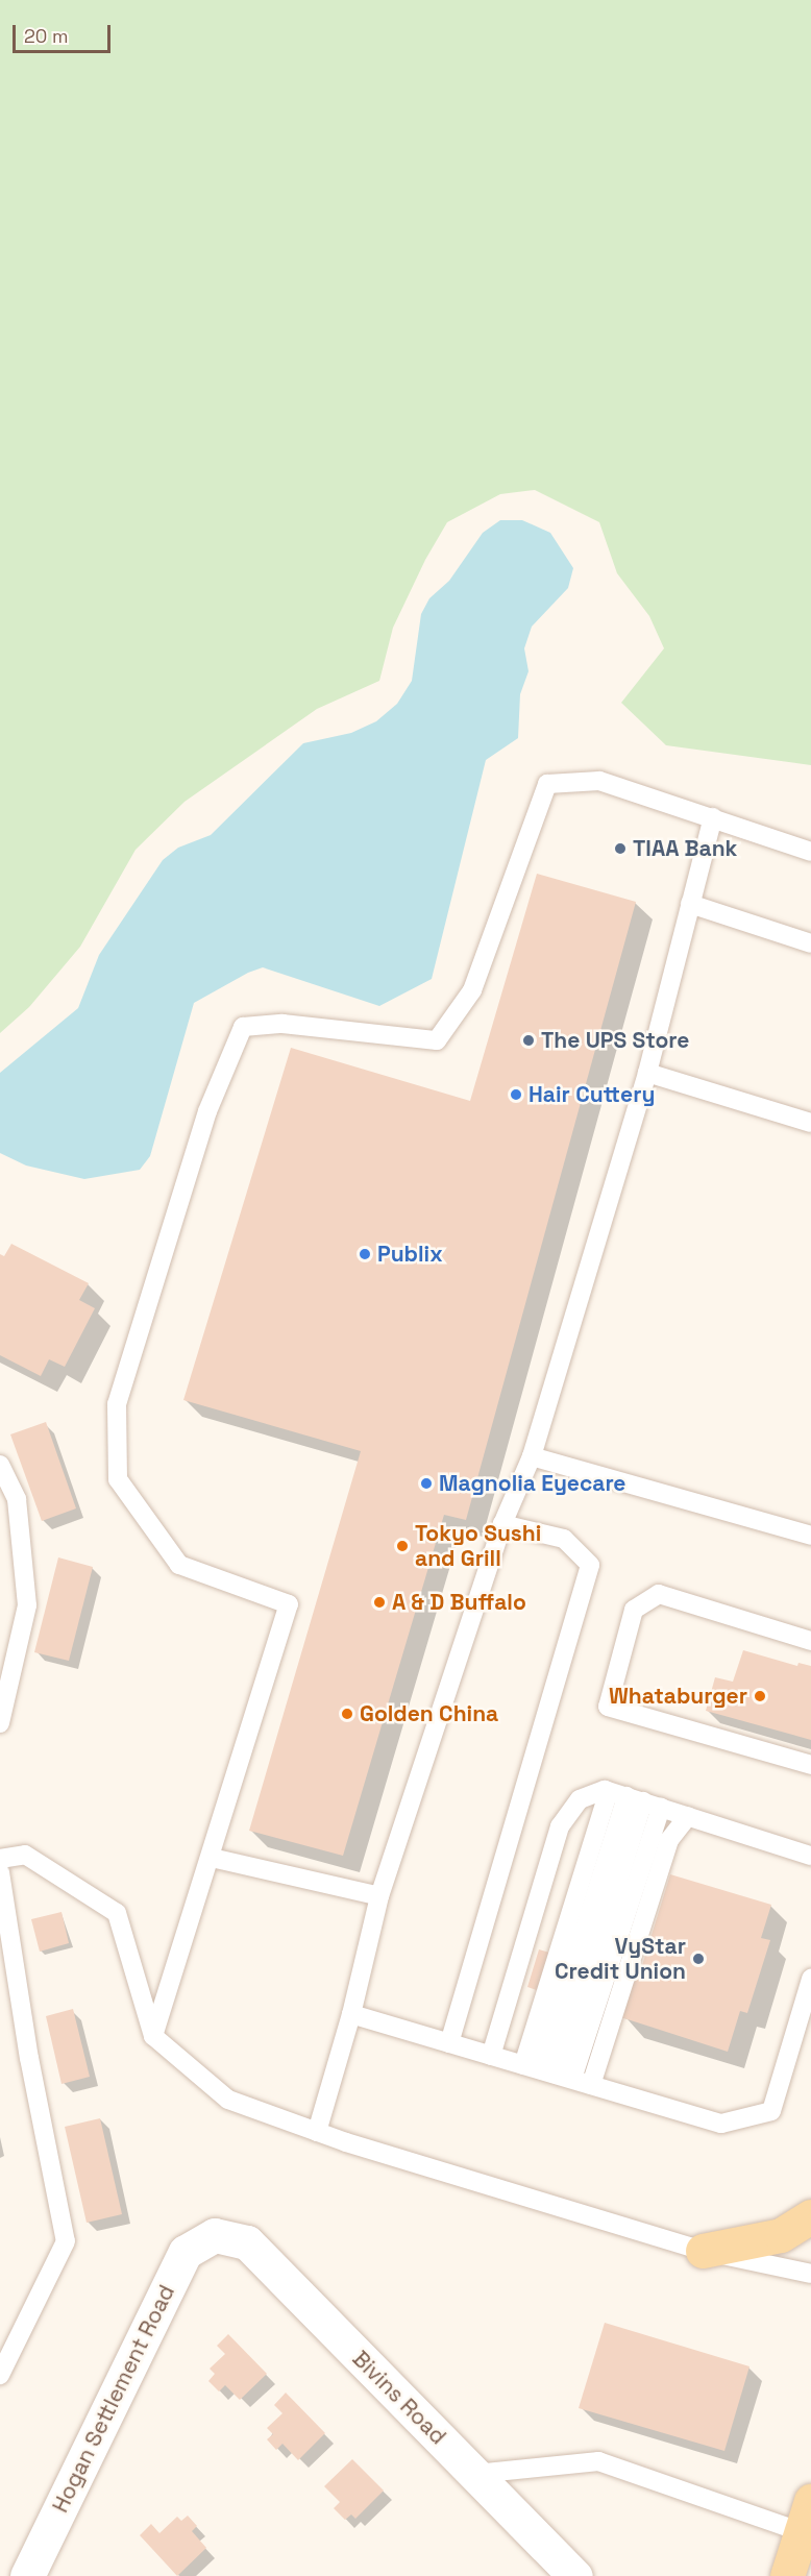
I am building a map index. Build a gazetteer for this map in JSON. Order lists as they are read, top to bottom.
{
  "streets": {
    "street": ["Bivins Road", "Hogan Settlement Road"]
  },
  "crossings": [
    ["Bivins Road", "Hogan Settlement Road"]
  ],
  "places": [
    "TIAA Bank",
    "The UPS Store",
    "Hair Cuttery",
    "Publix",
    "Magnolia Eyecare",
    "Tokyo Sushi and Grill",
    "A & D Buffalo",
    "Whataburger",
    "Golden China",
    "VyStar Credit Union"
  ],
  "scale_bar": "20 m"
}
